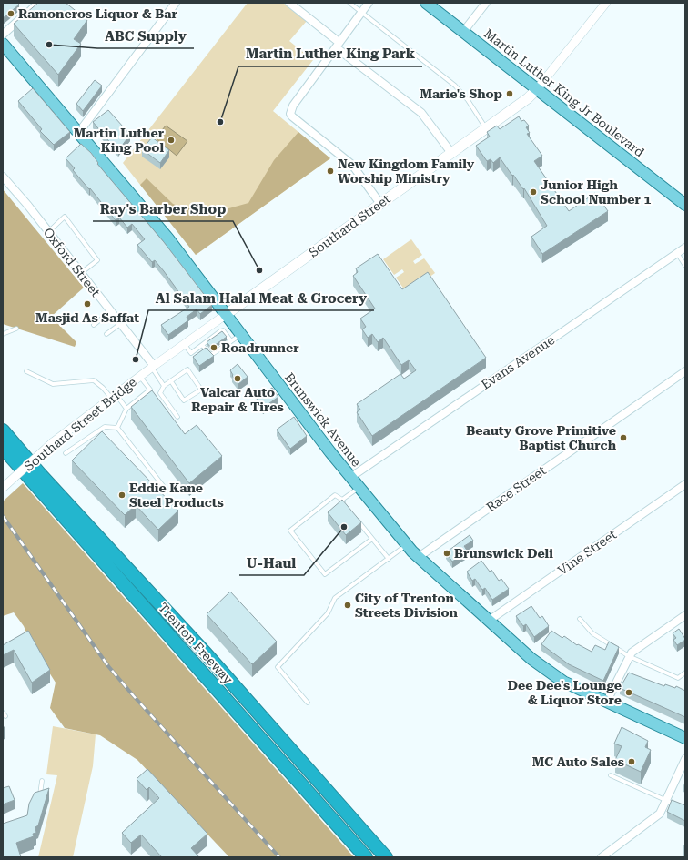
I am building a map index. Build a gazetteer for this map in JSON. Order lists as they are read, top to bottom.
{
  "streets": {
    "highway": ["Trenton Freeway"],
    "main road": ["Martin Luther King Jr Boulevard", "Southard Street", "Brunswick Avenue"],
    "street": [
      "Oxford Street",
      "Evans Avenue",
      "Southard Street Bridge",
      "Race Street",
      "Vine Street"
    ]
  },
  "crossings": [
    ["Martin Luther King Jr Boulevard", "Southard Street"],
    ["Southard Street", "Oxford Street"],
    ["Southard Street", "Brunswick Avenue"],
    ["Southard Street", "Southard Street Bridge"],
    ["Evans Avenue", "Brunswick Avenue"],
    ["Brunswick Avenue", "Race Street"],
    ["Brunswick Avenue", "Vine Street"]
  ],
  "places": [
    "Ramoneros Liquor & Bar",
    "ABC Supply",
    "Marie's Shop",
    "Martin Luther King Park",
    "Martin Luther King Pool",
    "New Kingdom Family Worship Ministry",
    "Junior High School Number 1",
    "Ray's Barber Shop",
    "Masjid As Saffat",
    "Roadrunner",
    "Al Salam Halal Meat & Grocery",
    "Valcar Auto Repair & Tires",
    "Beauty Grove Primitive Baptist Church",
    "Eddie Kane Steel Products",
    "U-Haul",
    "Brunswick Deli",
    "City of Trenton Streets Division",
    "Dee Dee's Lounge & Liquor Store",
    "MC Auto Sales"
  ]
}
